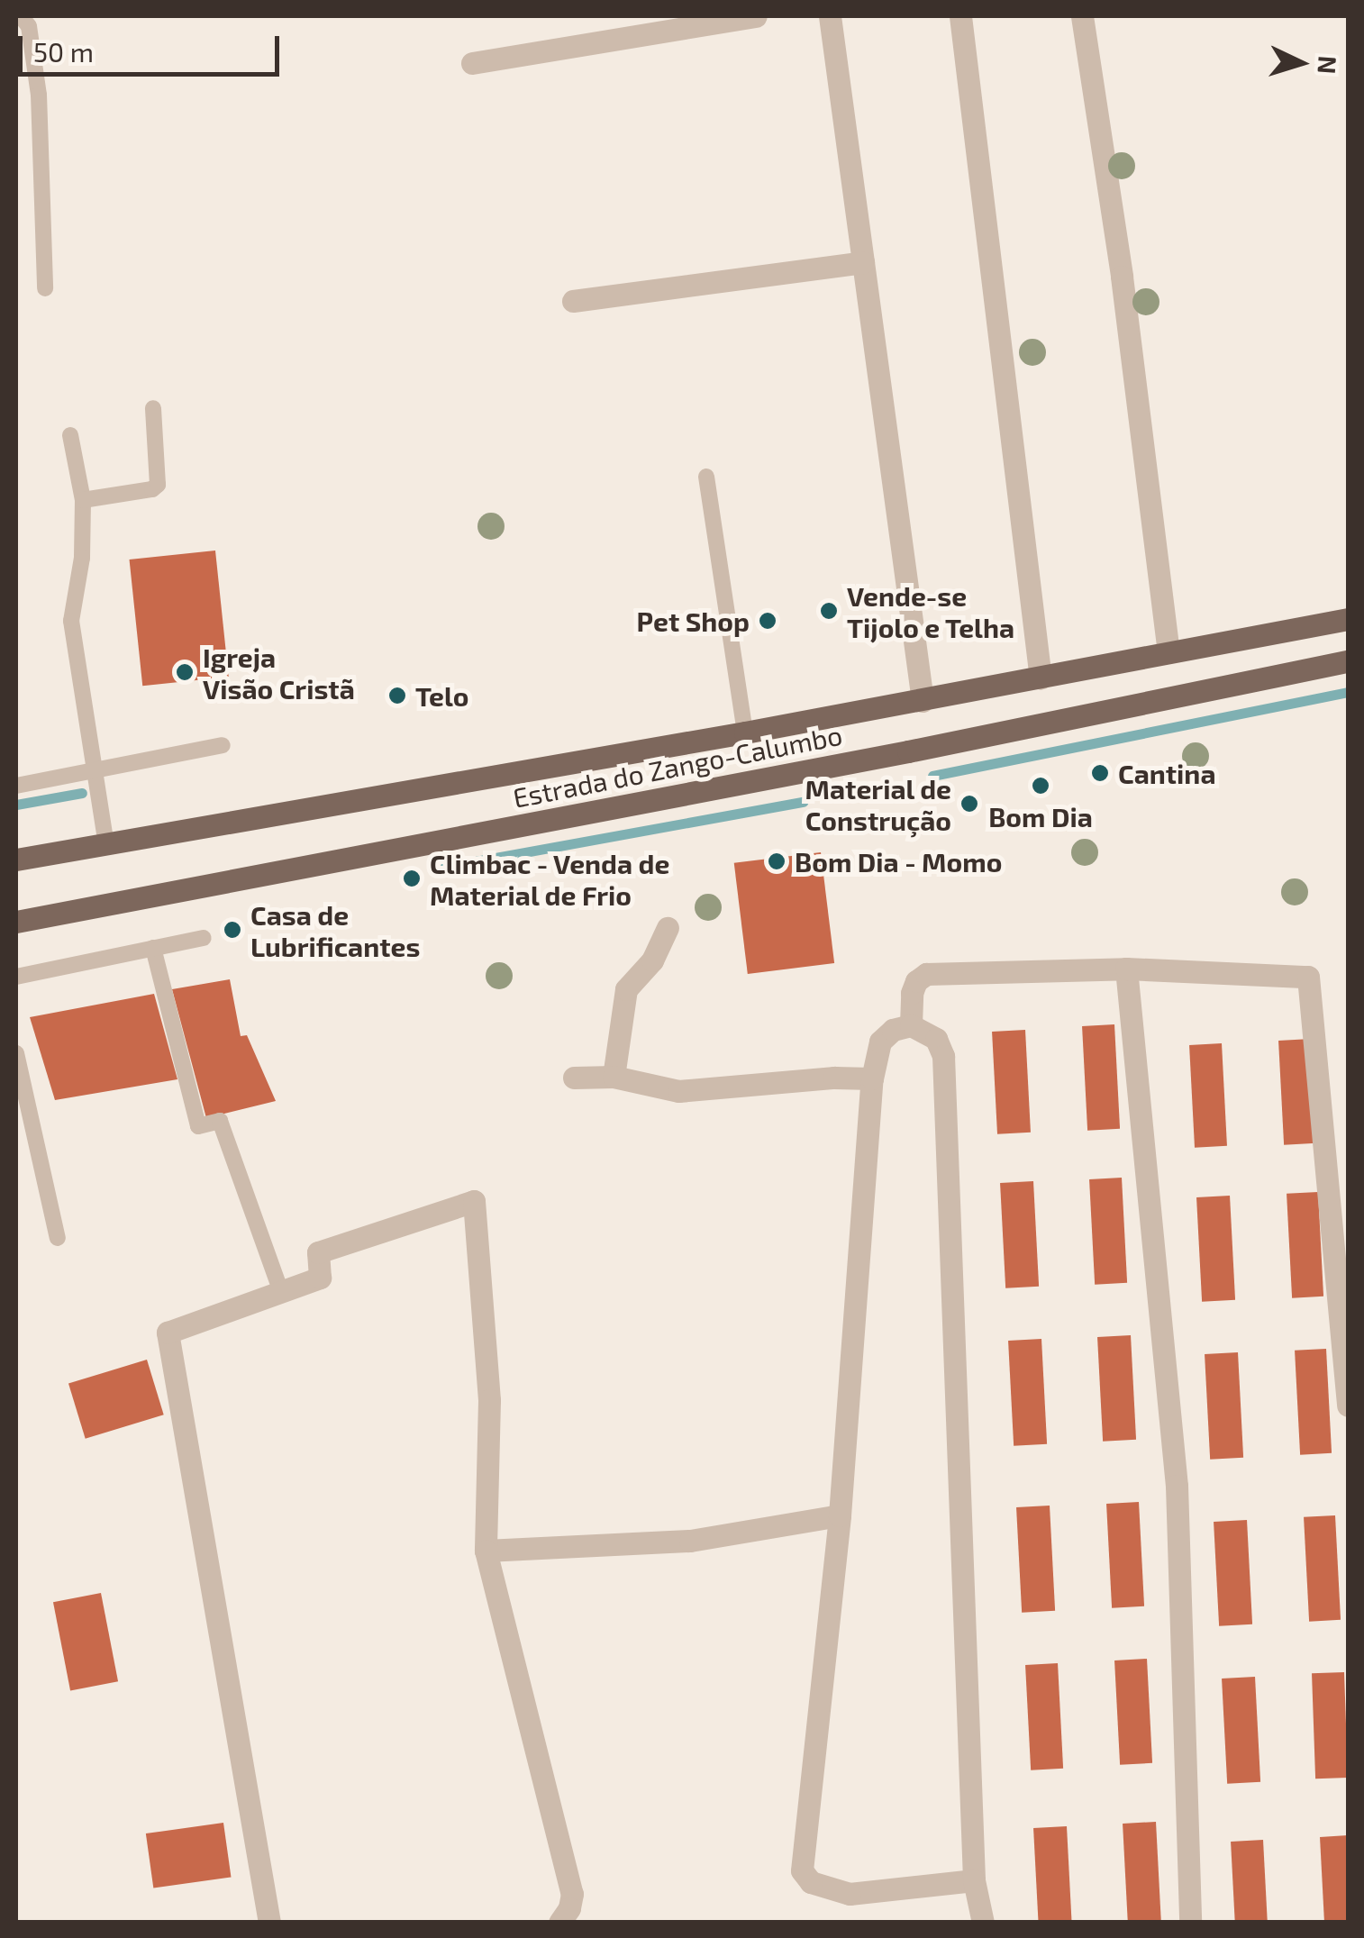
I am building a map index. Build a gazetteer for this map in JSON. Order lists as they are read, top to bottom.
{
  "streets": {
    "main road": ["Estrada do Zango-Calumbo"]
  },
  "places": [
    "Vende-se Tijolo e Telha",
    "Pet Shop",
    "Igreja Visão Cristã",
    "Telo",
    "Cantina",
    "Bom Dia",
    "Material de Construção",
    "Bom Dia - Momo",
    "Climbac - Venda de Material de Frio",
    "Casa de Lubrificantes"
  ],
  "scale_bar": "50 m",
  "north": "right"
}
